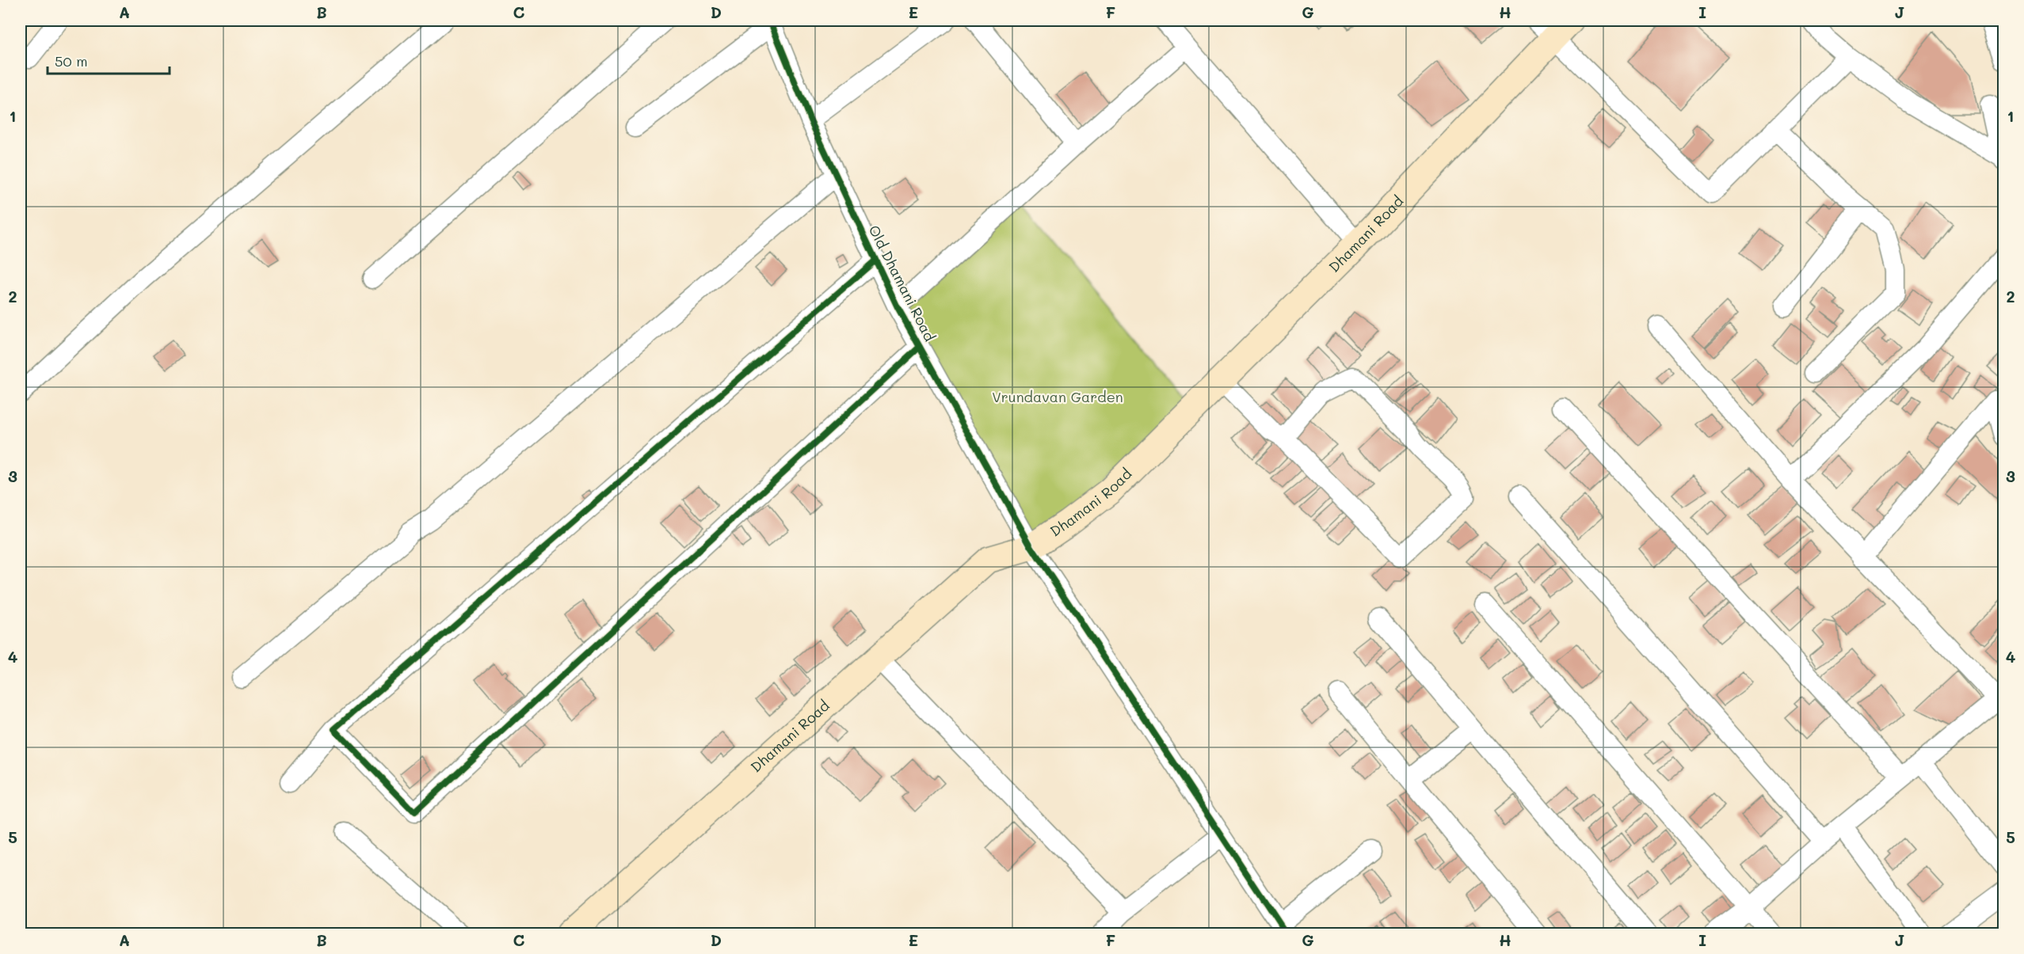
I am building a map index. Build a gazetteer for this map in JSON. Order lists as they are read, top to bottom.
{
  "streets": {
    "main road": ["Dhamani Road"],
    "street": ["Old Dhamani Road"]
  },
  "crossings": [
    ["Dhamani Road", "Old Dhamani Road"]
  ],
  "parks": ["Vrundavan Garden"],
  "scale_bar": "50 m",
  "grid": {
    "columns": [
      "A",
      "B",
      "C",
      "D",
      "E",
      "F",
      "G",
      "H",
      "I",
      "J"
    ],
    "rows": [
      "1",
      "2",
      "3",
      "4",
      "5"
    ]
  }
}
